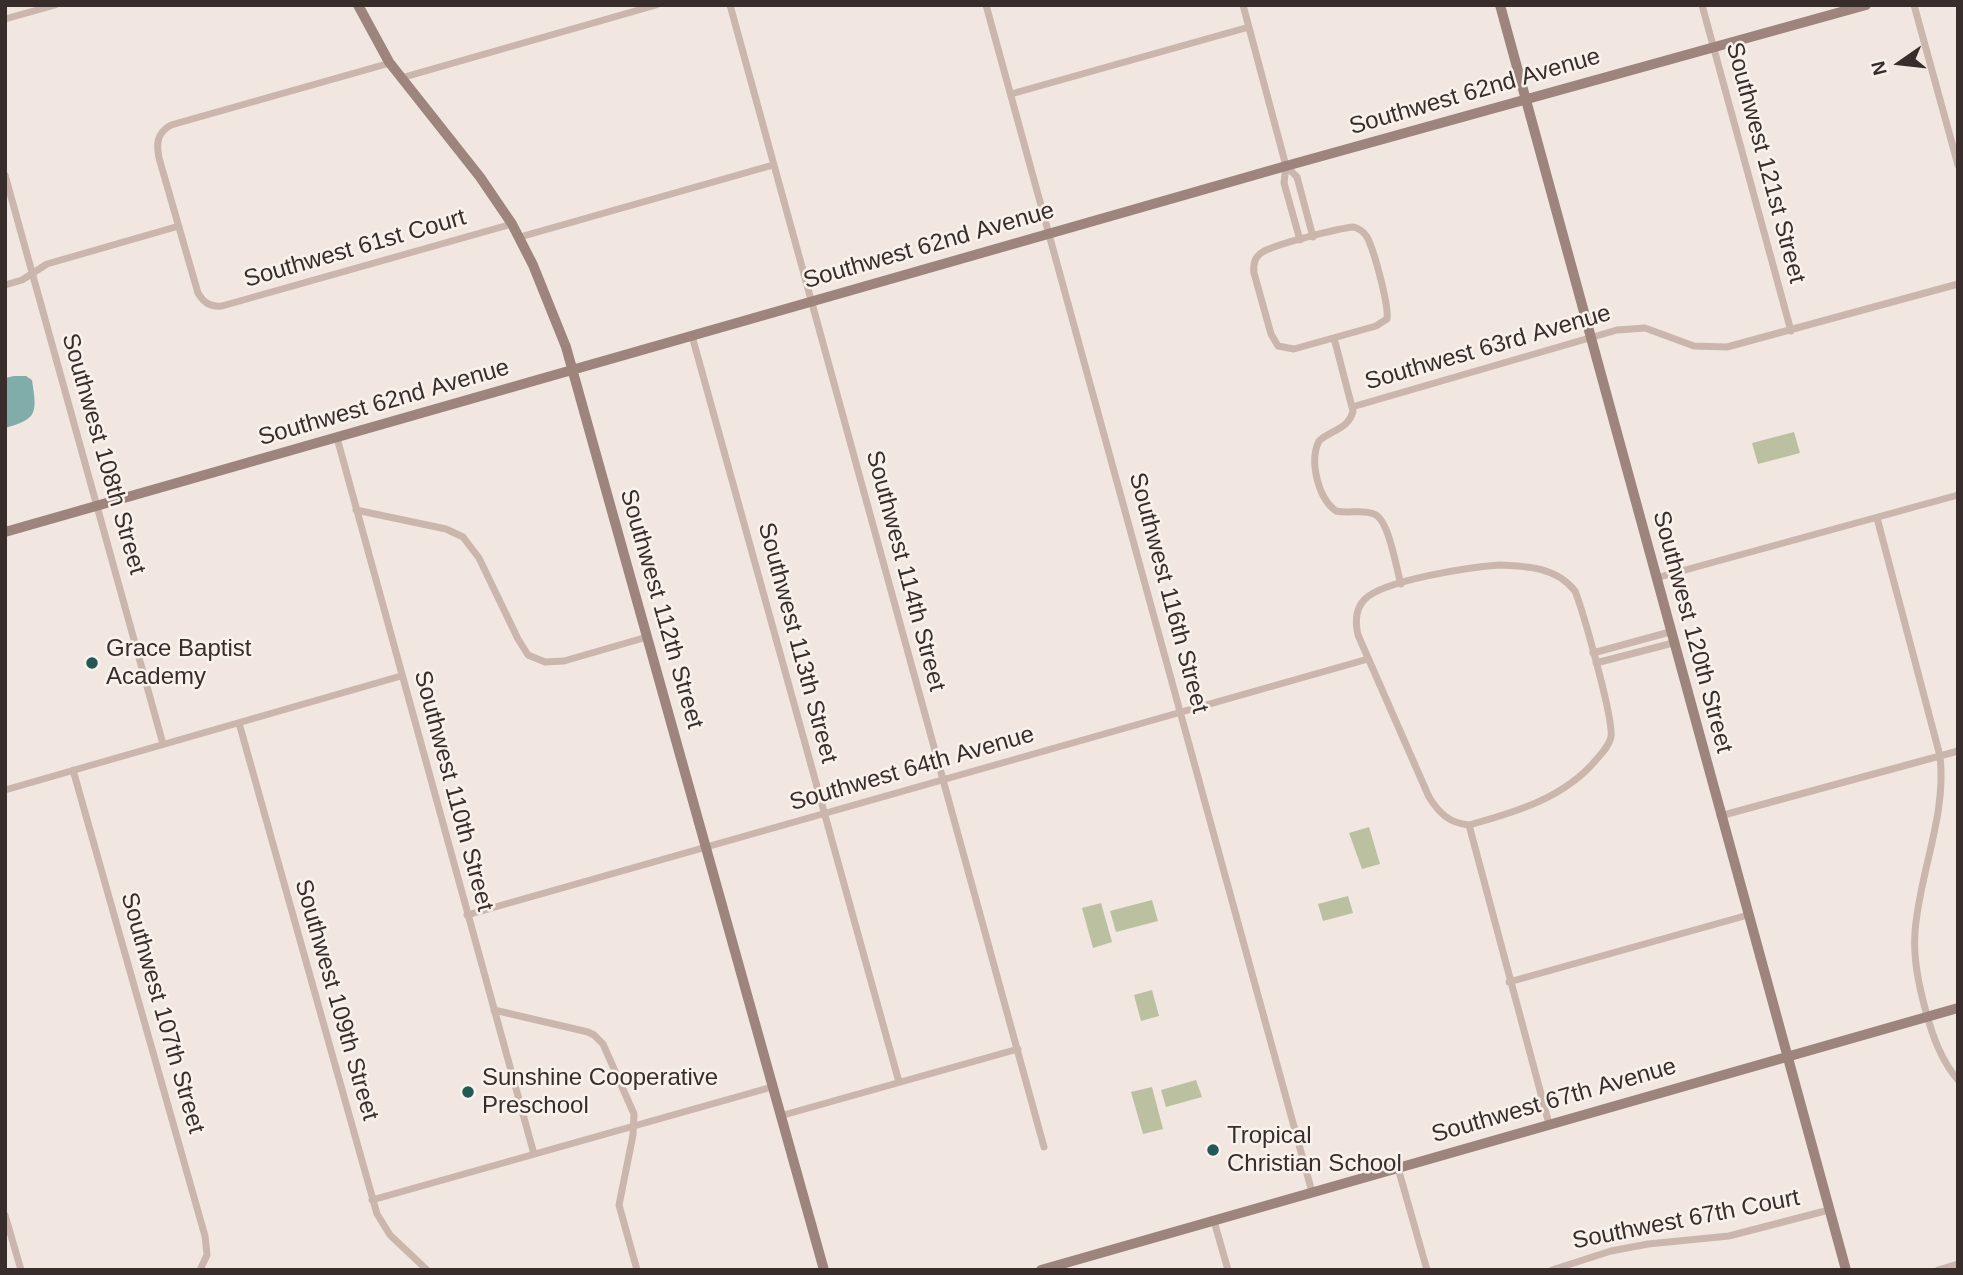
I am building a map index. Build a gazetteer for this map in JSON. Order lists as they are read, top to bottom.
{
  "streets": {
    "street": [
      "Southwest 62nd Avenue",
      "Southwest 121st Street",
      "Southwest 61st Court",
      "Southwest 63rd Avenue",
      "Southwest 108th Street",
      "Southwest 114th Street",
      "Southwest 116th Street",
      "Southwest 112th Street",
      "Southwest 120th Street",
      "Southwest 113th Street",
      "Southwest 64th Avenue",
      "Southwest 110th Street",
      "Southwest 109th Street",
      "Southwest 107th Street",
      "Southwest 67th Avenue",
      "Southwest 67th Court"
    ]
  },
  "crossings": [
    ["Southwest 62nd Avenue", "Southwest 121st Street"],
    ["Southwest 62nd Avenue", "Southwest 108th Street"],
    ["Southwest 62nd Avenue", "Southwest 114th Street"],
    ["Southwest 62nd Avenue", "Southwest 116th Street"],
    ["Southwest 62nd Avenue", "Southwest 112th Street"],
    ["Southwest 62nd Avenue", "Southwest 120th Street"],
    ["Southwest 62nd Avenue", "Southwest 113th Street"],
    ["Southwest 62nd Avenue", "Southwest 110th Street"],
    ["Southwest 121st Street", "Southwest 63rd Avenue"],
    ["Southwest 61st Court", "Southwest 112th Street"],
    ["Southwest 63rd Avenue", "Southwest 120th Street"],
    ["Southwest 114th Street", "Southwest 64th Avenue"],
    ["Southwest 116th Street", "Southwest 64th Avenue"],
    ["Southwest 116th Street", "Southwest 67th Avenue"],
    ["Southwest 112th Street", "Southwest 64th Avenue"],
    ["Southwest 120th Street", "Southwest 67th Avenue"],
    ["Southwest 120th Street", "Southwest 67th Court"],
    ["Southwest 113th Street", "Southwest 64th Avenue"],
    ["Southwest 64th Avenue", "Southwest 110th Street"]
  ],
  "places": ["Grace Baptist Academy", "Sunshine Cooperative Preschool", "Tropical Christian School"],
  "north": "left"
}
